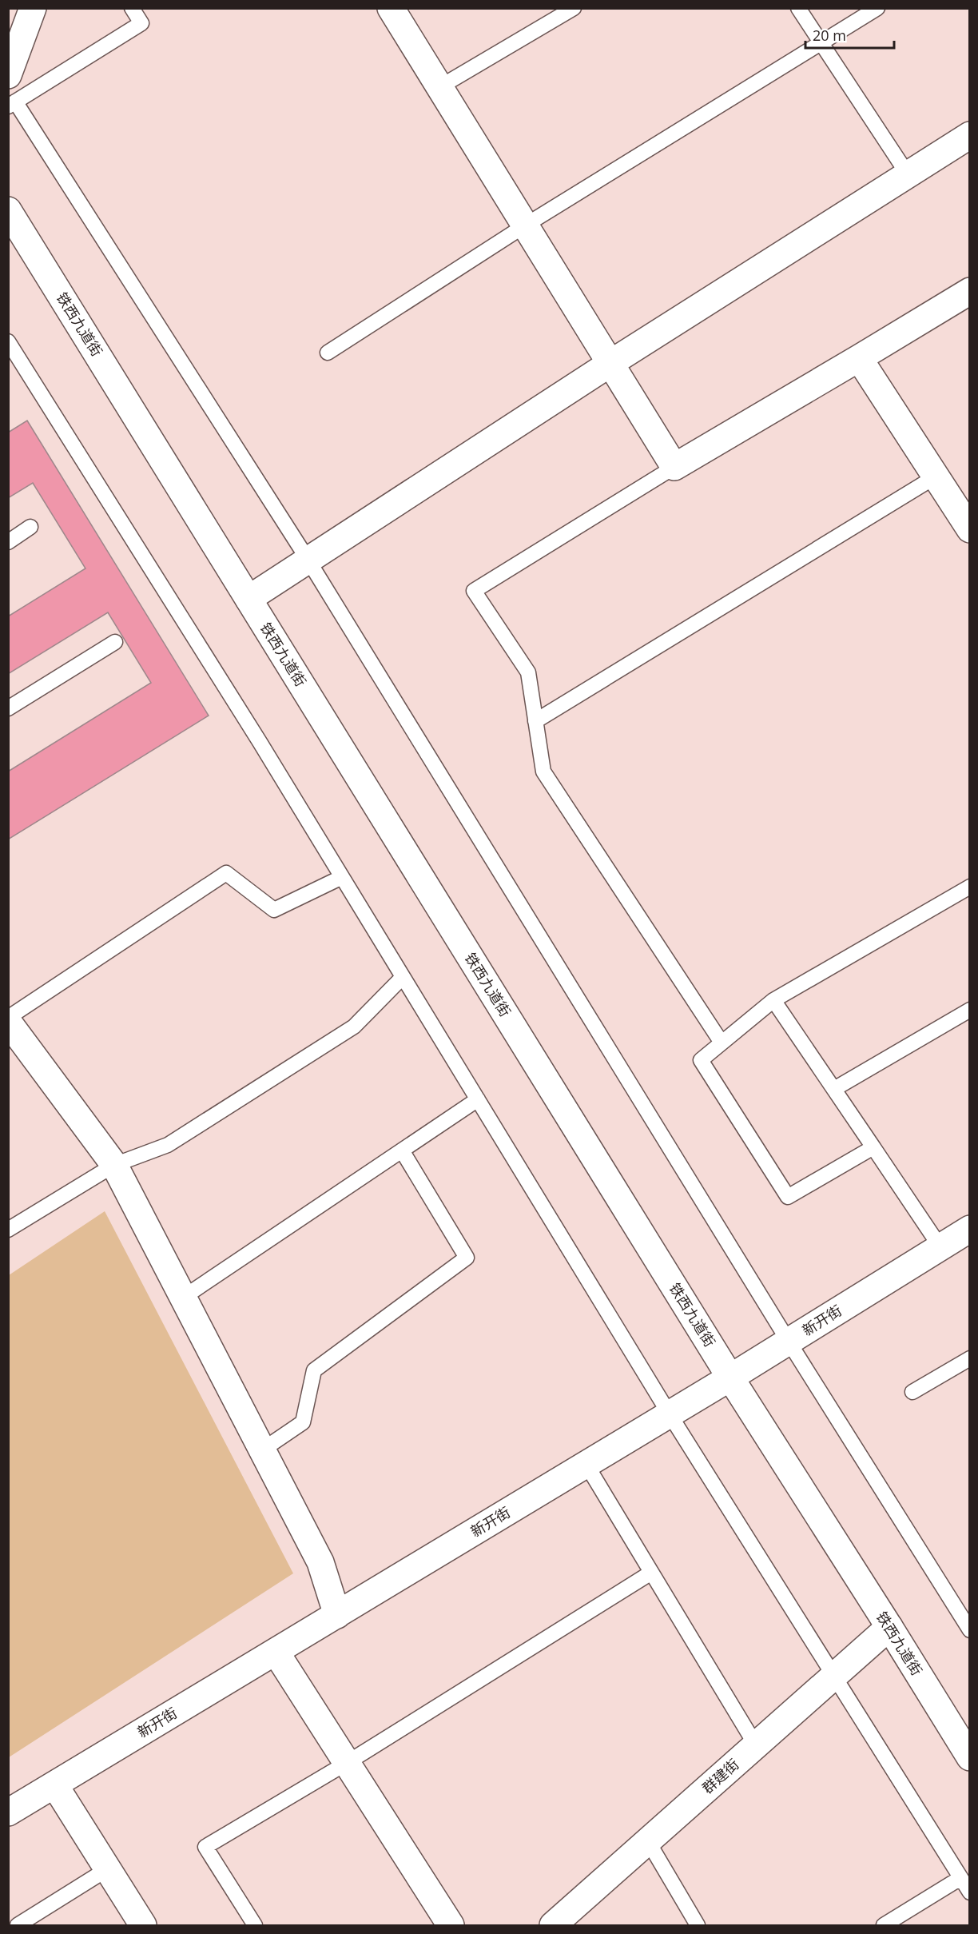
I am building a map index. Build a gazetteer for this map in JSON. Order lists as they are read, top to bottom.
{
  "streets": {
    "street": ["铁西九道街", "新开街", "群建街"]
  },
  "crossings": [
    ["铁西九道街", "新开街"],
    ["铁西九道街", "群建街"]
  ],
  "scale_bar": "20 m"
}
